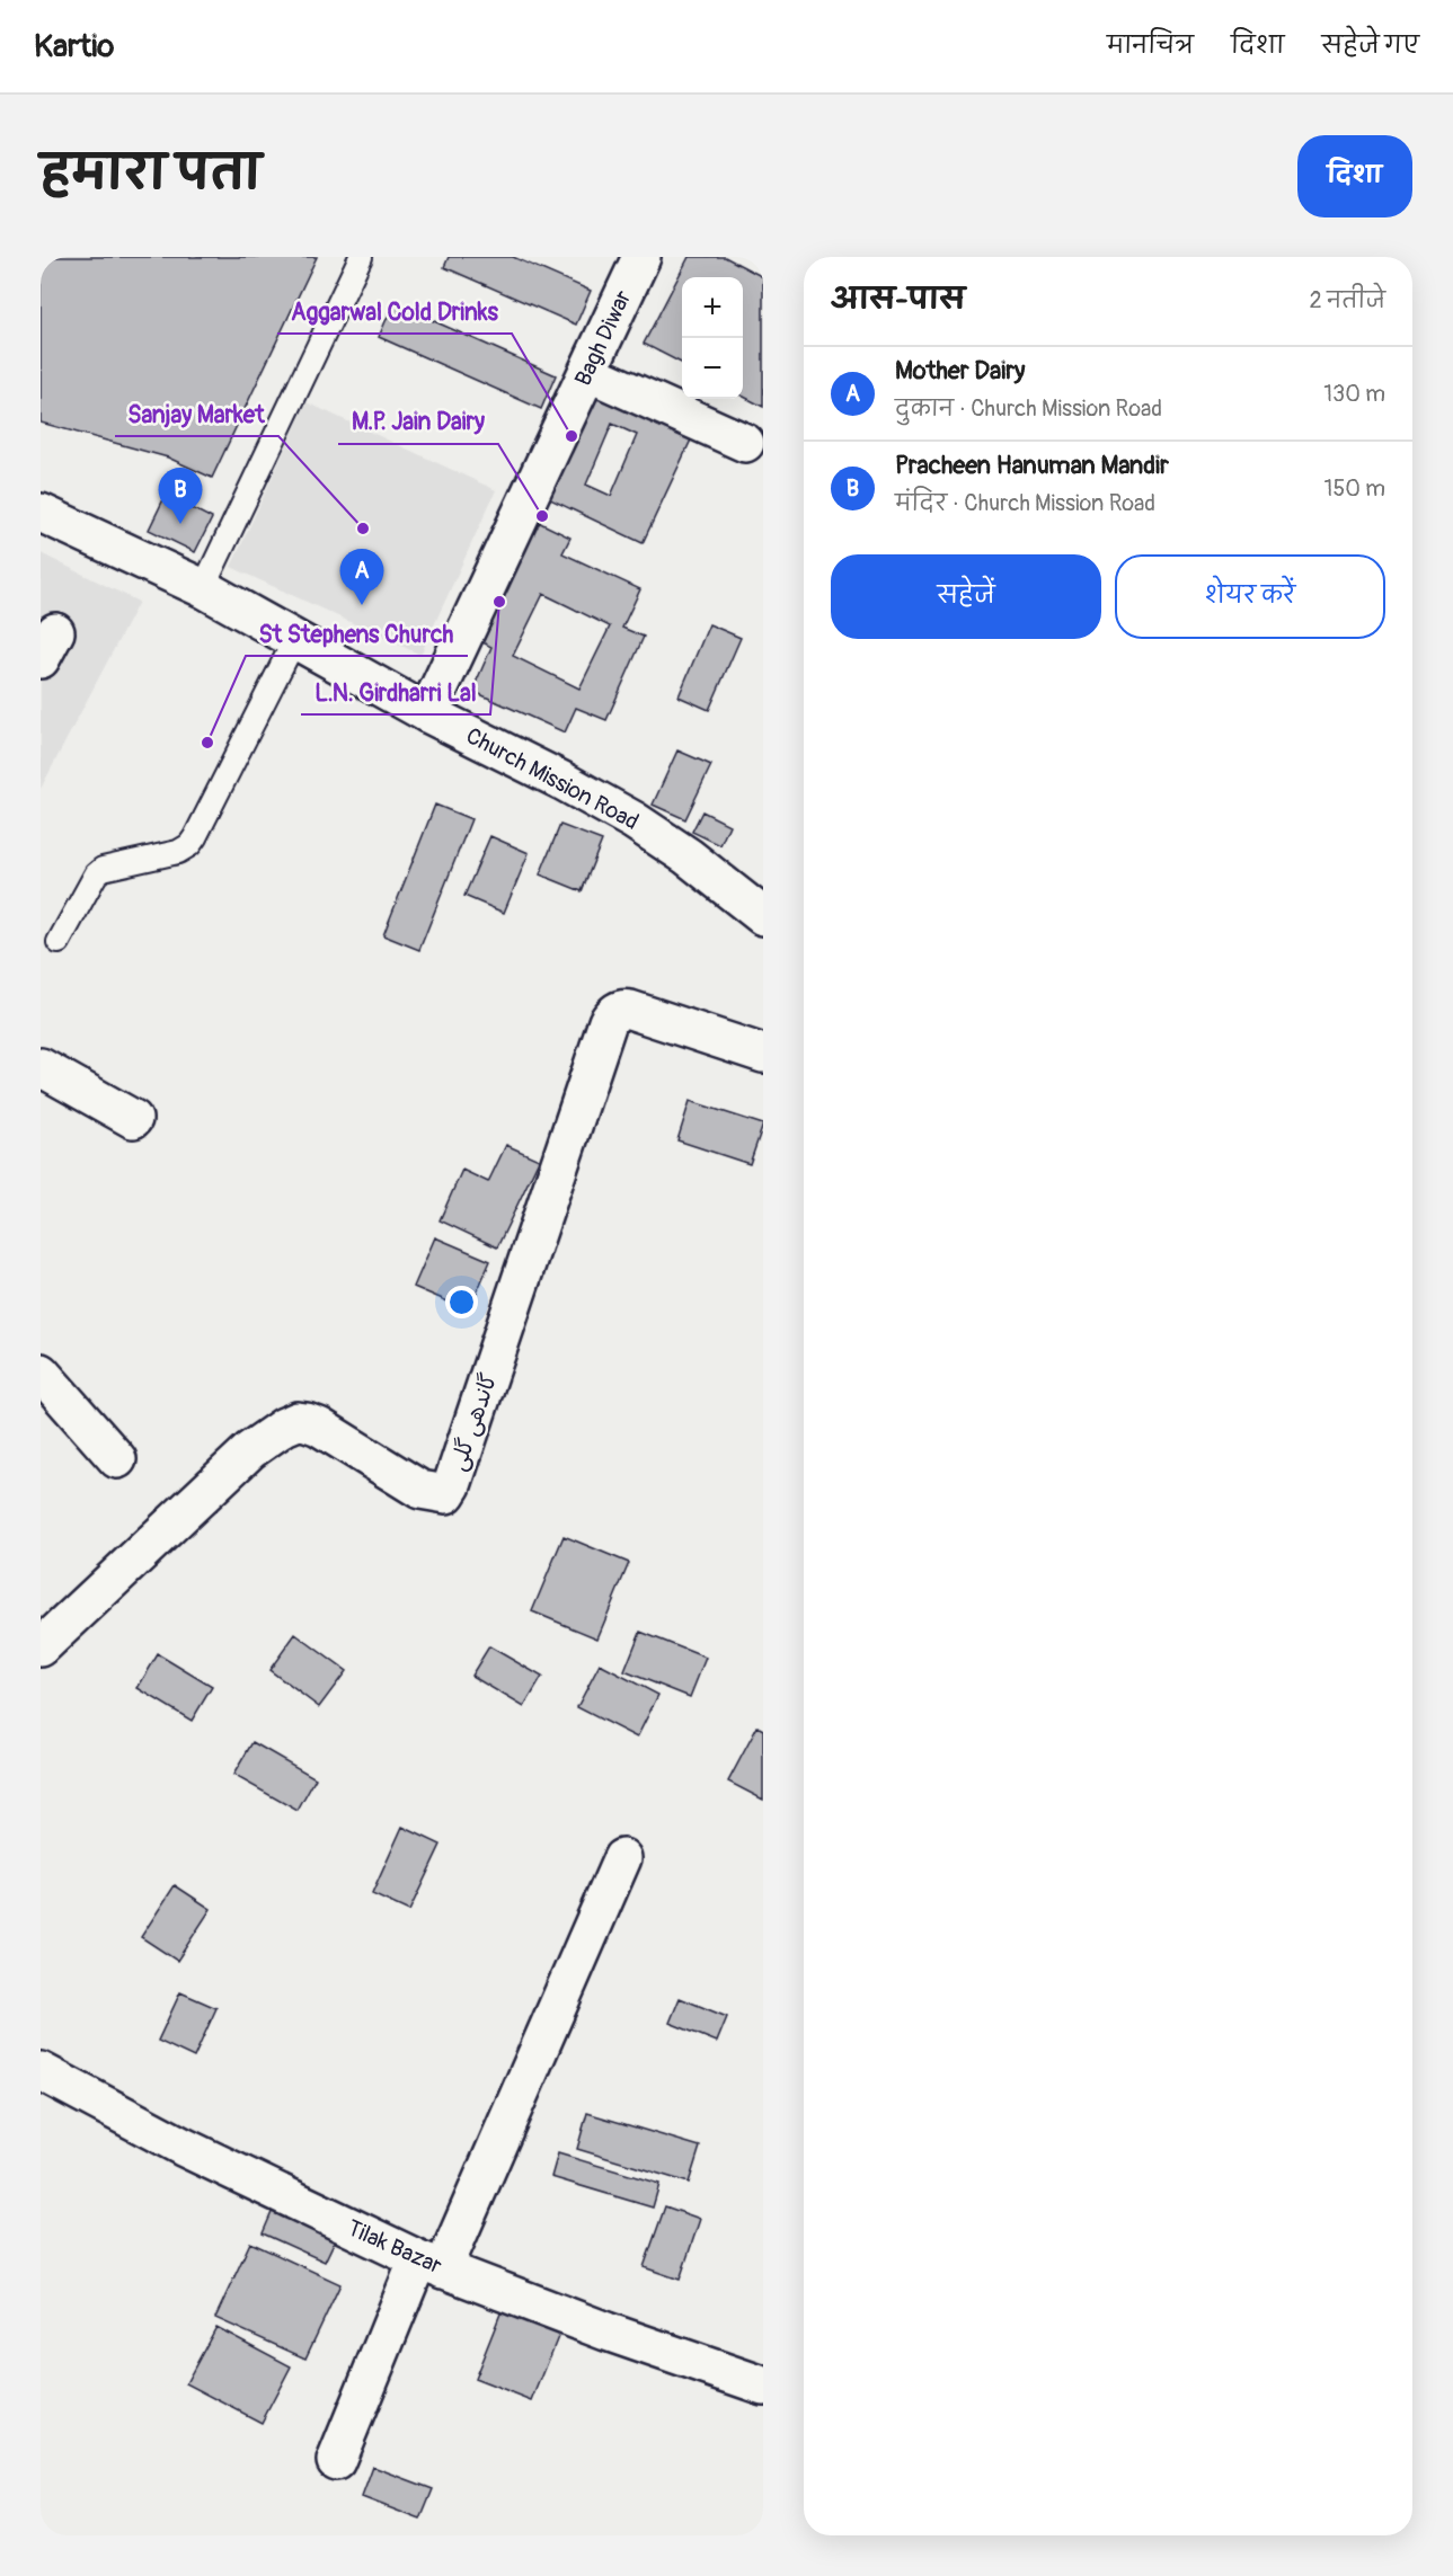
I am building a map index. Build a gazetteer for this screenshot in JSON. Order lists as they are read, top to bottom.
{
  "streets": {
    "street": [
      "Bagh Diwar",
      "Church Mission Road",
      "گاندھی گلی",
      "Tilak Bazar"
    ]
  },
  "crossings": [
    ["Bagh Diwar", "Church Mission Road"]
  ],
  "places": [
    "Aggarwal Cold Drinks",
    "M.P. Jain Dairy",
    "Sanjay Market",
    "L.N. Girdharri Lal",
    "St Stephens Church"
  ],
  "page": {
    "header": "Kartio",
    "nav": ["मानचित्र", "दिशा", "सहेजे गए"],
    "title": "हमारा पता",
    "buttons": [
      "दिशा",
      ["सहेजें", "शेयर करें"]
    ],
    "heading": ["आस-पास", "2 नतीजे"],
    "map_buttons": ["+", "−"],
    "list": [
      {
        "mark": "A",
        "name": "Mother Dairy",
        "note": "दुकान · Church Mission Road",
        "value": "130 m"
      },
      {
        "mark": "B",
        "name": "Pracheen Hanuman Mandir",
        "note": "मंदिर · Church Mission Road",
        "value": "150 m"
      }
    ],
    "pins": ["B", "A"]
  }
}
